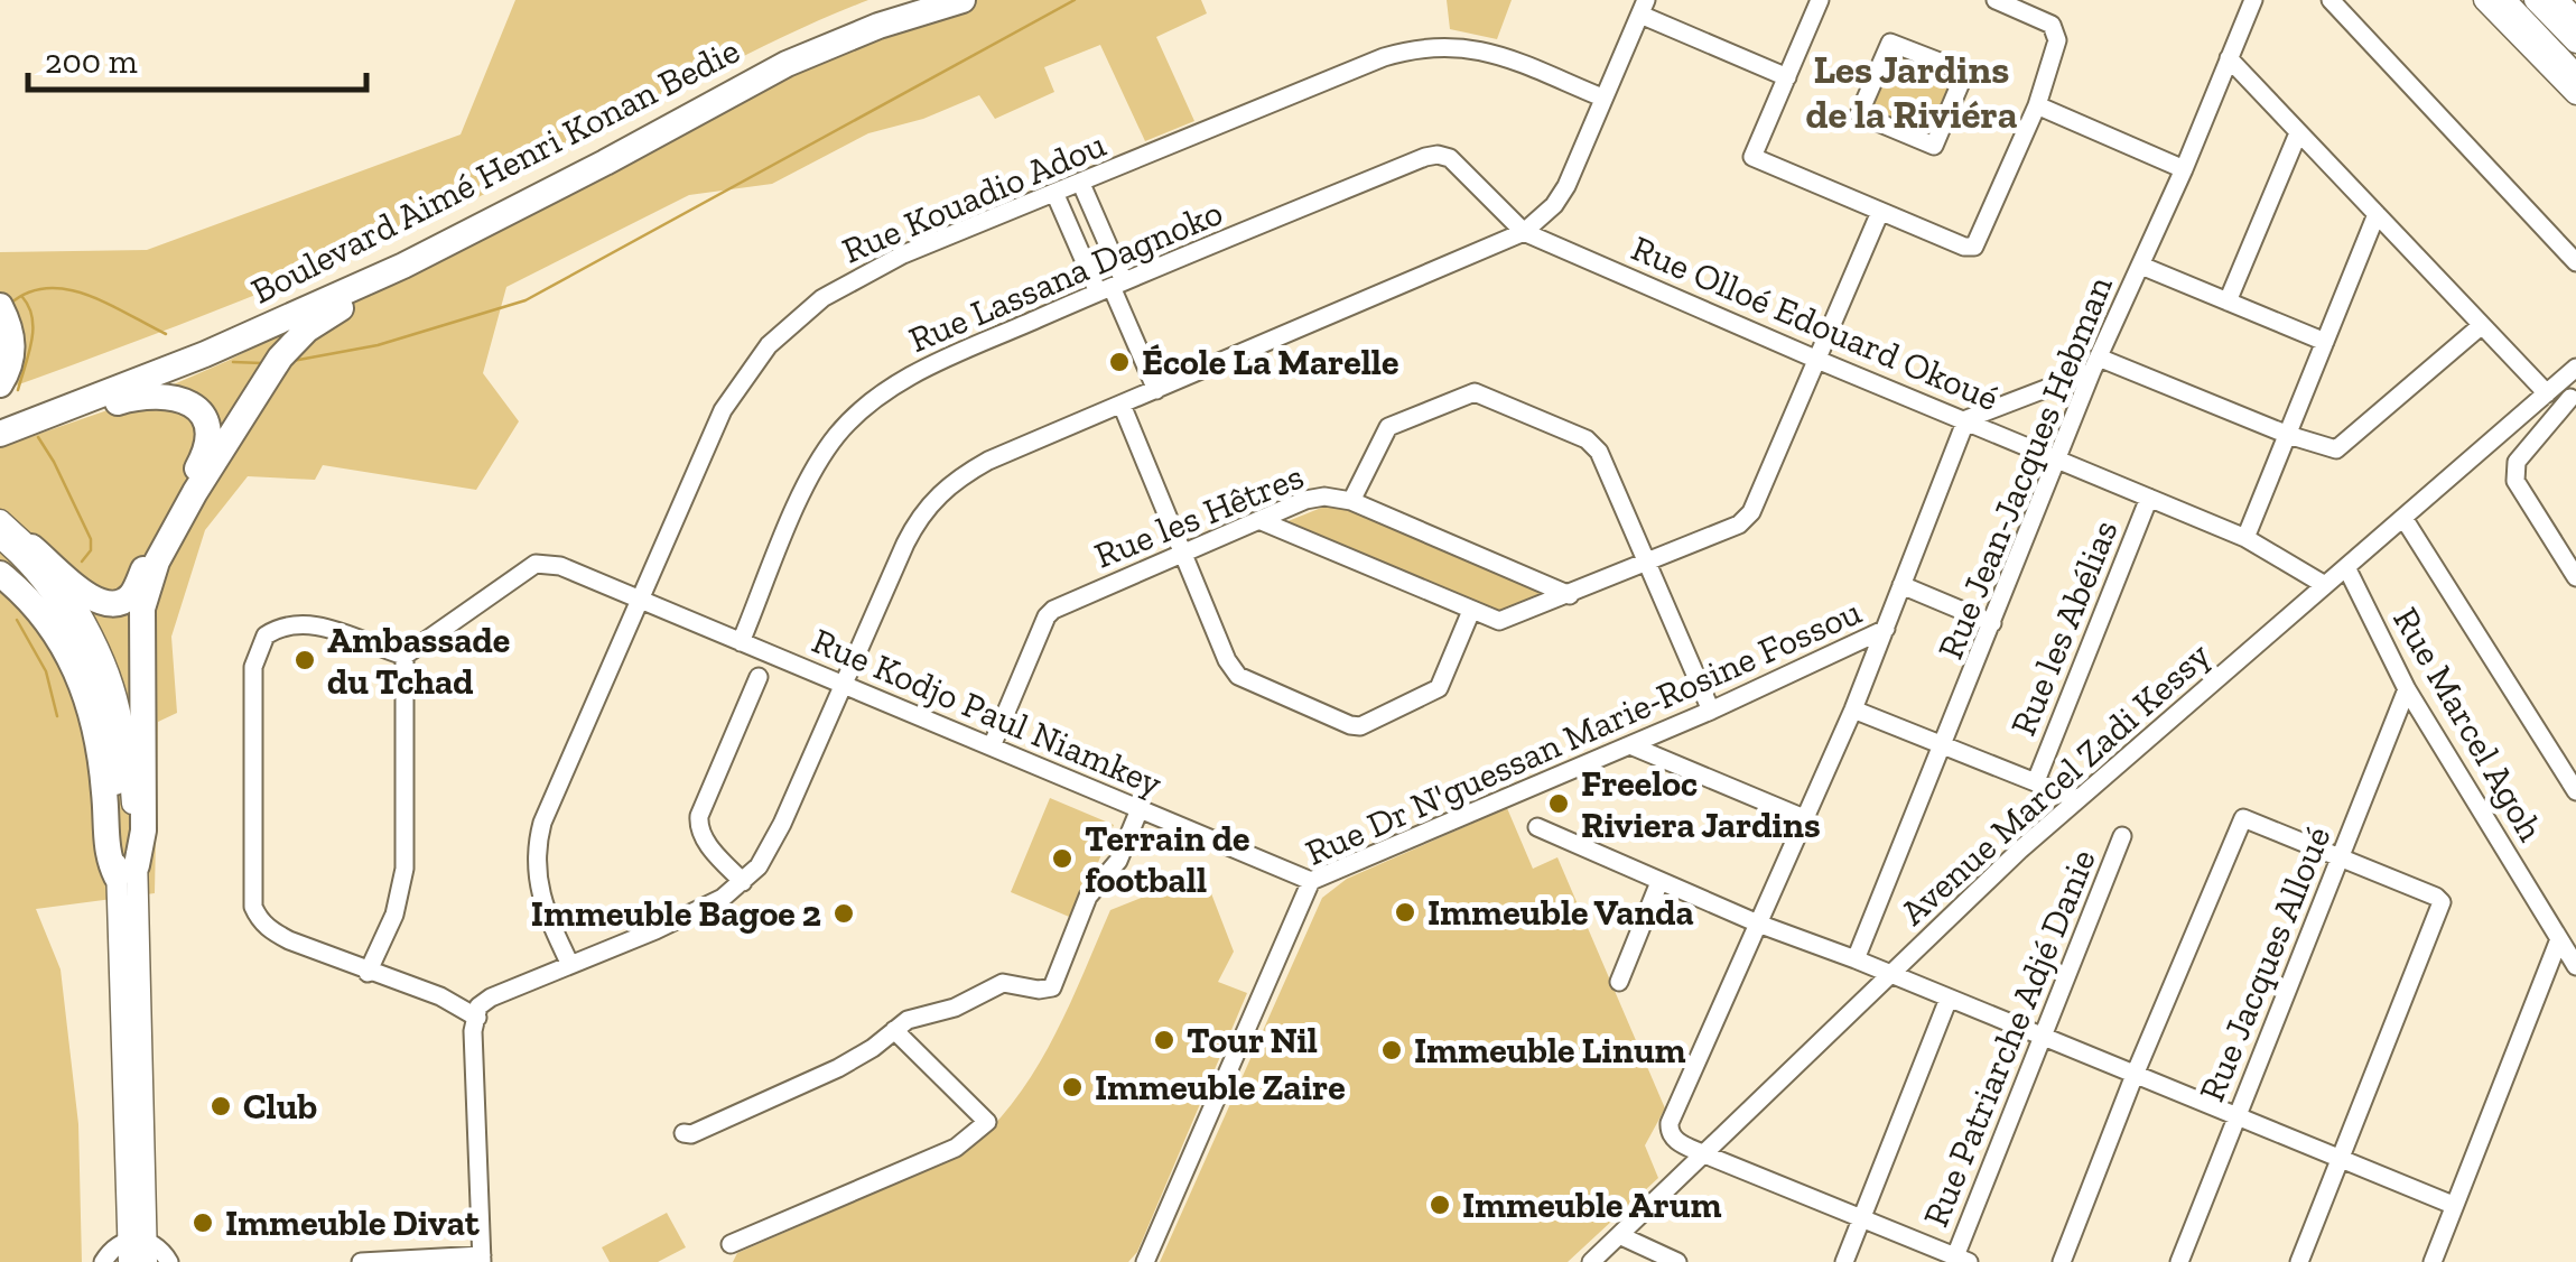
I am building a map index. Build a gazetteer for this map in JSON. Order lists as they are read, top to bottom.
{
  "streets": {
    "highway": ["Boulevard Aimé Henri Konan Bedie"],
    "street": [
      "Rue Kouadio Adou",
      "Rue Lassana Dagnoko",
      "Rue Olloé Edouard Okoué",
      "Rue Jean-Jacques Hebman",
      "Rue les Hêtres",
      "Rue les Abélias",
      "Rue Kodjo Paul Niamkey",
      "Rue Marcel Agoh",
      "Rue Dr N'guessan Marie-Rosine Fossou",
      "Avenue Marcel Zadi Kessy",
      "Rue Jacques Alloué",
      "Rue Patriarche Adjé Danie"
    ]
  },
  "crossings": [
    ["Rue Kouadio Adou", "Rue Kodjo Paul Niamkey"],
    ["Rue Lassana Dagnoko", "Rue Olloé Edouard Okoué"],
    ["Rue Lassana Dagnoko", "Rue Kodjo Paul Niamkey"],
    ["Rue Olloé Edouard Okoué", "Rue Jean-Jacques Hebman"],
    ["Rue Olloé Edouard Okoué", "Rue les Abélias"],
    ["Rue Olloé Edouard Okoué", "Avenue Marcel Zadi Kessy"],
    ["Rue les Hêtres", "Rue Kodjo Paul Niamkey"],
    ["Rue Kodjo Paul Niamkey", "Rue Dr N'guessan Marie-Rosine Fossou"],
    ["Rue Marcel Agoh", "Avenue Marcel Zadi Kessy"],
    ["Rue Marcel Agoh", "Rue Jacques Alloué"]
  ],
  "districts": ["Les Jardins de la Riviéra"],
  "places": [
    "École La Marelle",
    "Ambassade du Tchad",
    "Freeloc Riviera Jardins",
    "Terrain de football",
    "Immeuble Vanda",
    "Immeuble Bagoe 2",
    "Tour Nil",
    "Immeuble Linum",
    "Immeuble Zaire",
    "Club",
    "Immeuble Arum",
    "Immeuble Divat"
  ],
  "scale_bar": "200 m"
}
